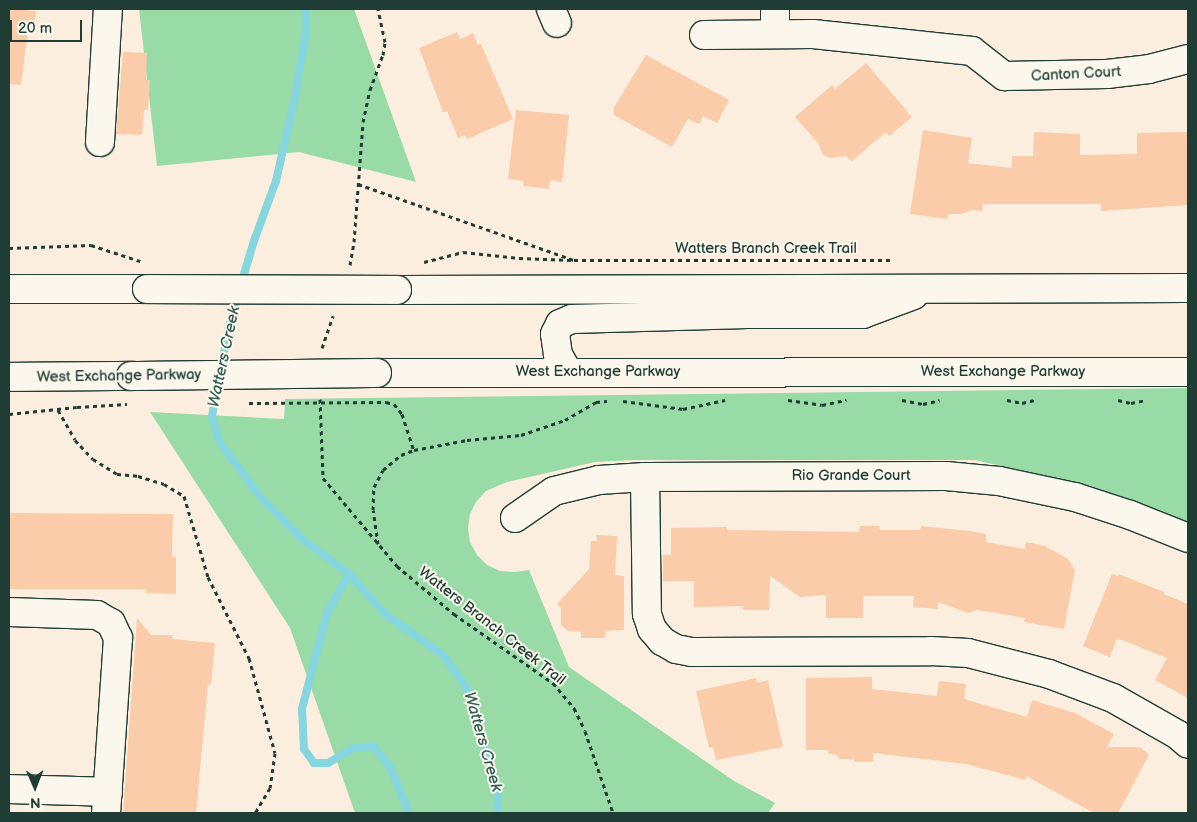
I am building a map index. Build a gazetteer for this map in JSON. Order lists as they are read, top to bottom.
{
  "streets": {
    "main road": ["Canton Court", "West Exchange Parkway", "Rio Grande Court"],
    "path": ["Watters Branch Creek Trail"]
  },
  "water": ["Watters Creek"],
  "scale_bar": "20 m",
  "north": "bottom"
}
